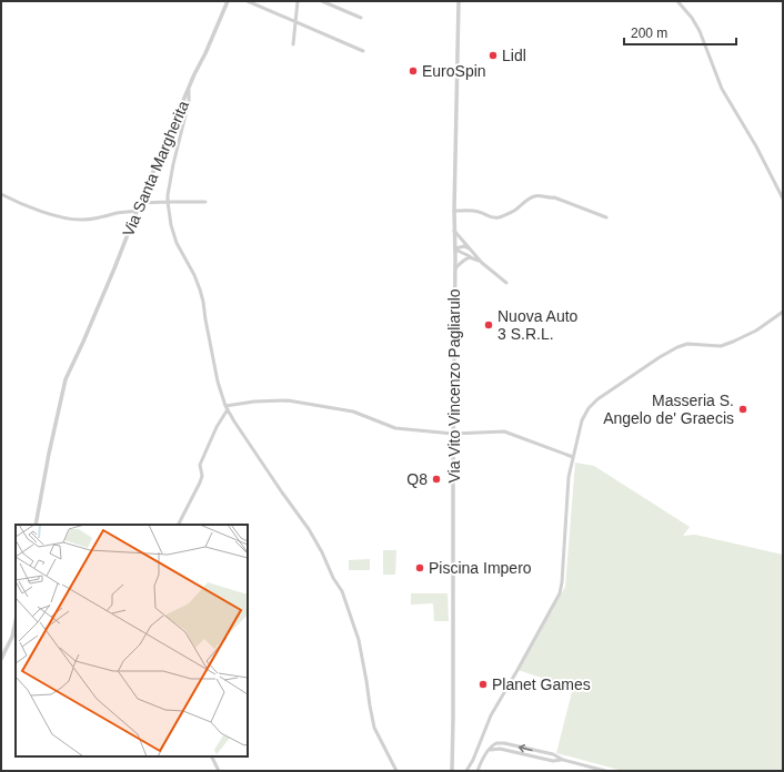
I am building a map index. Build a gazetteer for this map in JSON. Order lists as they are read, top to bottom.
{
  "streets": {
    "street": ["Via Santa Margherita", "Via Vito Vincenzo Pagliarulo"]
  },
  "places": [
    "Lidl",
    "EuroSpin",
    "Nuova Auto 3 S.R.L.",
    "Masseria S. Angelo de' Graecis",
    "Q8",
    "Piscina Impero",
    "Planet Games"
  ],
  "scale_bar": "200 m"
}
